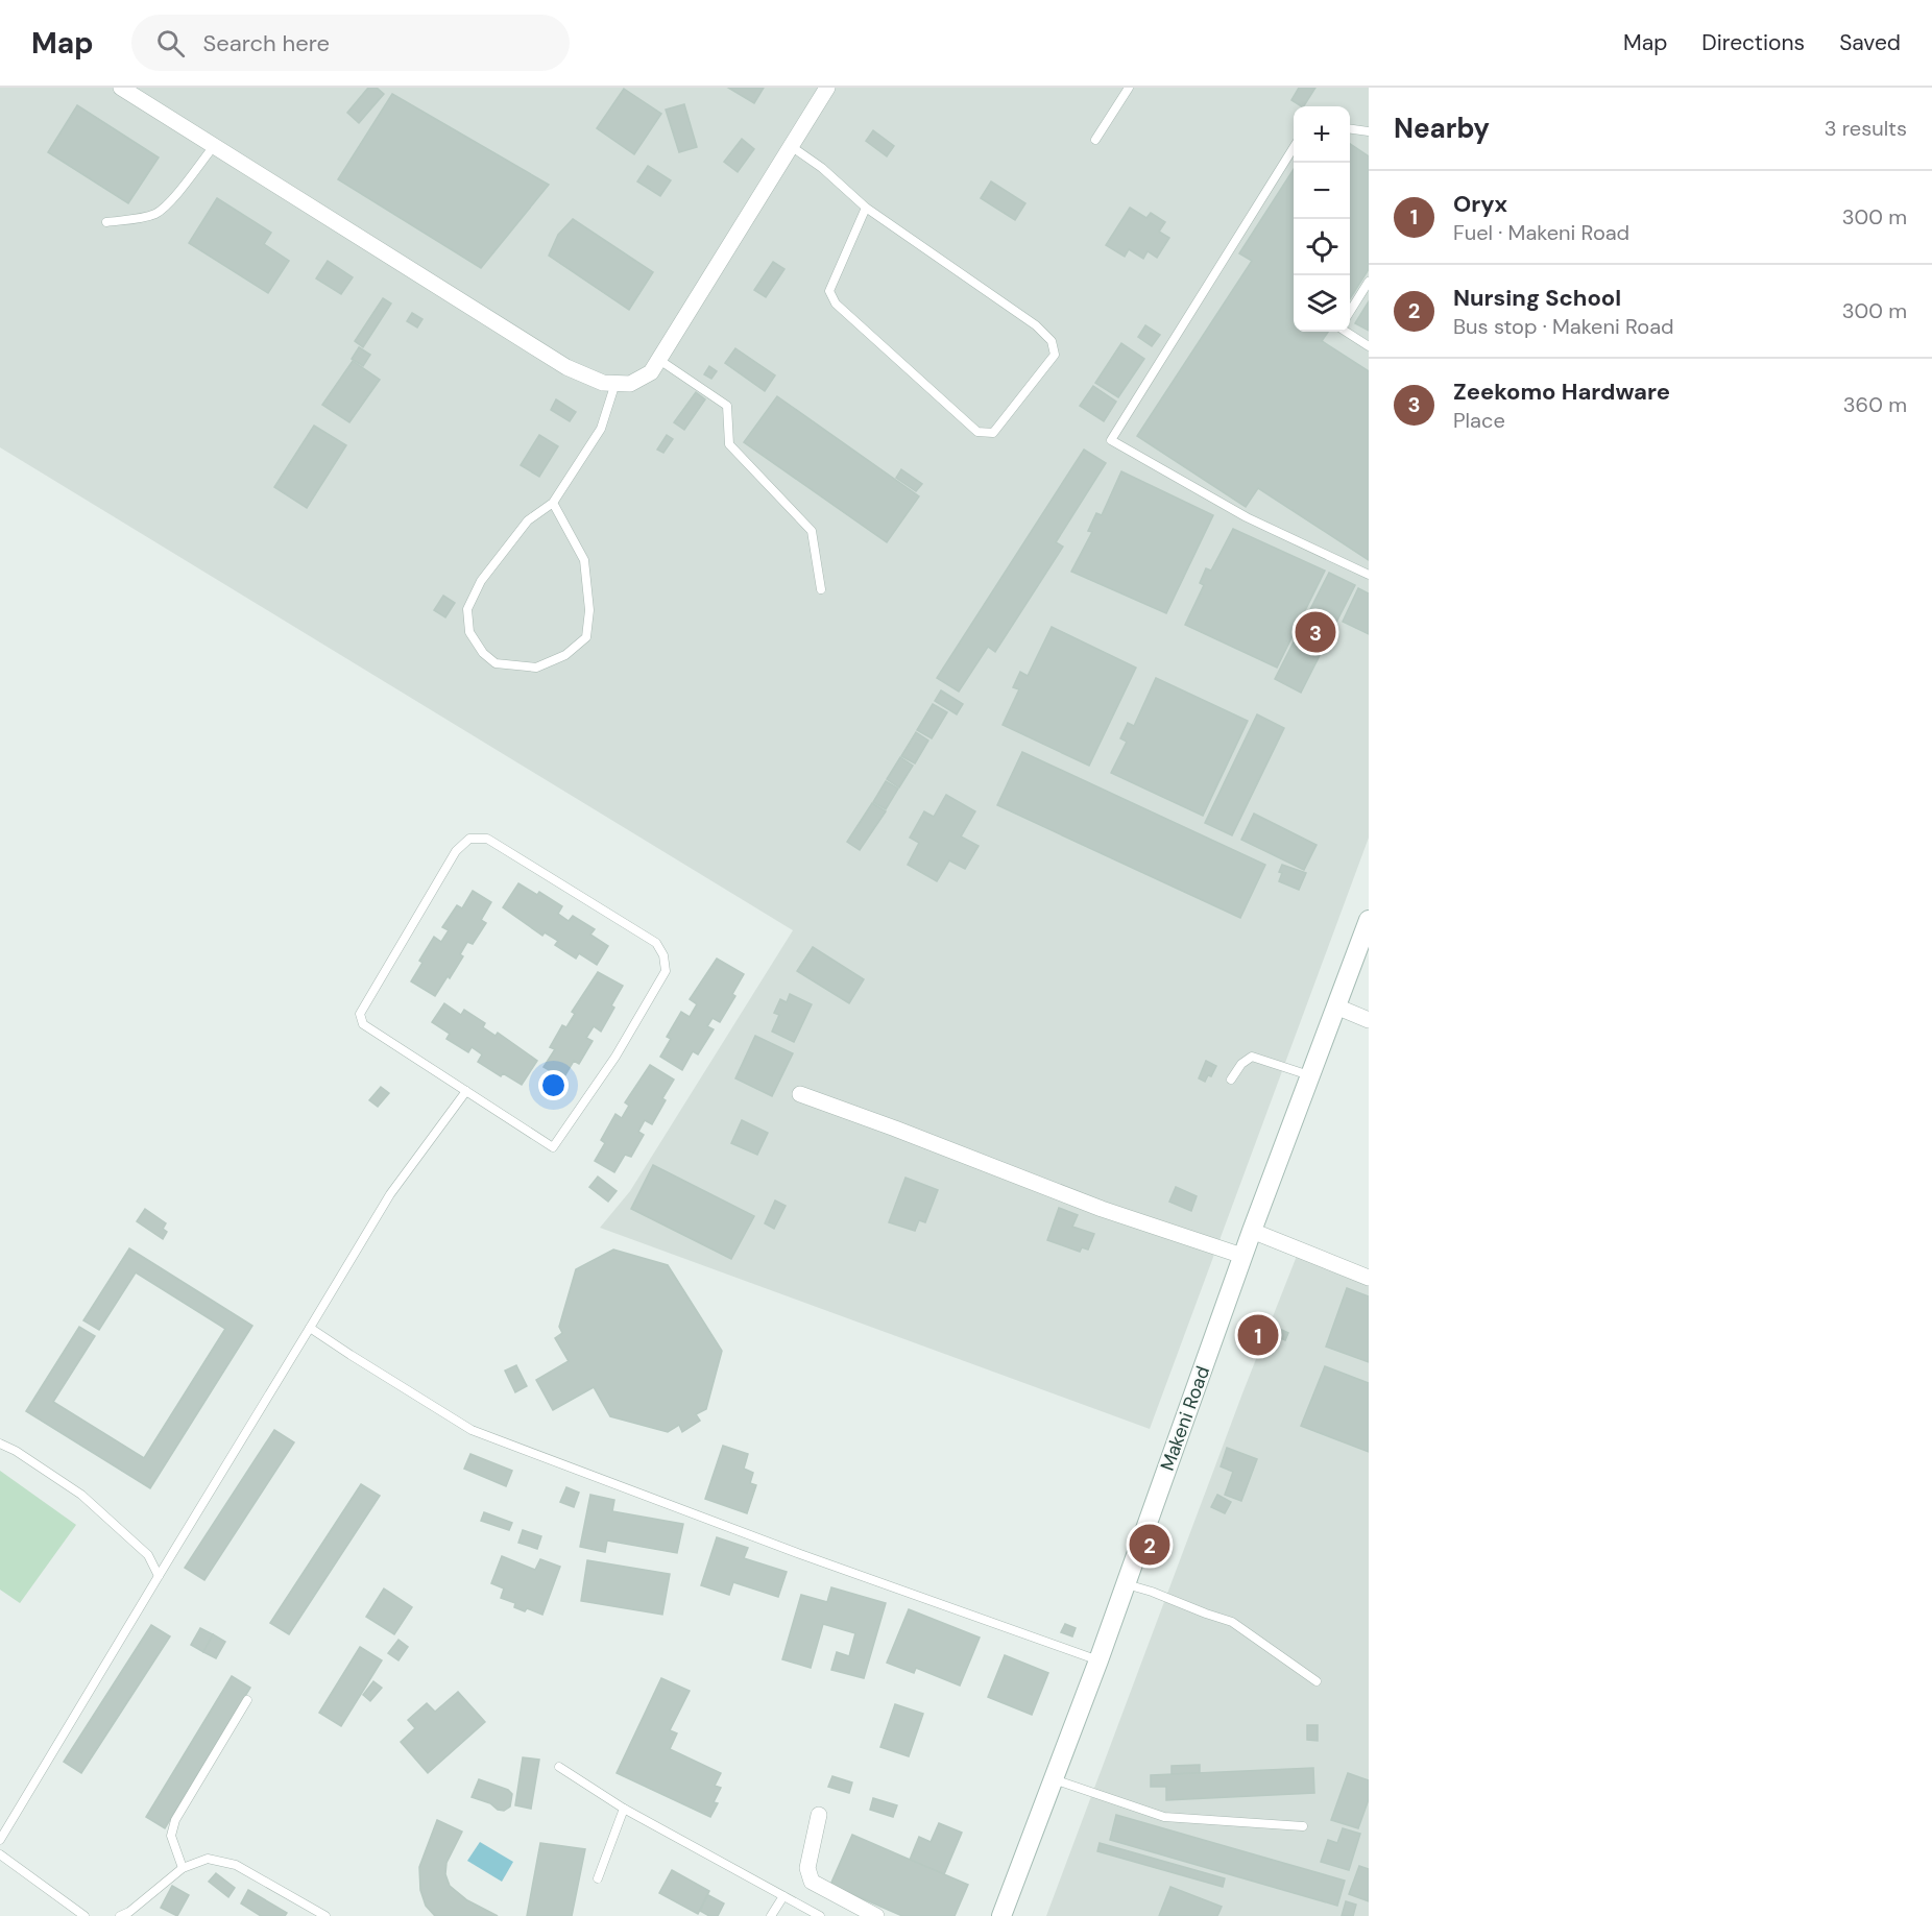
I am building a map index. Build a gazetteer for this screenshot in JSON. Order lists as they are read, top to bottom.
{
  "streets": {
    "main road": ["Makeni Road"]
  },
  "page": {
    "header": "Map",
    "search": "Search here",
    "nav": ["Map", "Directions", "Saved"],
    "heading": ["Nearby", "3 results"],
    "map_buttons": ["+", "−"],
    "list": [
      {
        "mark": "1",
        "name": "Oryx",
        "note": "Fuel · Makeni Road",
        "value": "300 m"
      },
      {
        "mark": "2",
        "name": "Nursing School",
        "note": "Bus stop · Makeni Road",
        "value": "300 m"
      },
      {
        "mark": "3",
        "name": "Zeekomo Hardware",
        "note": "Place",
        "value": "360 m"
      }
    ],
    "pins": ["3", "1", "2"]
  }
}
